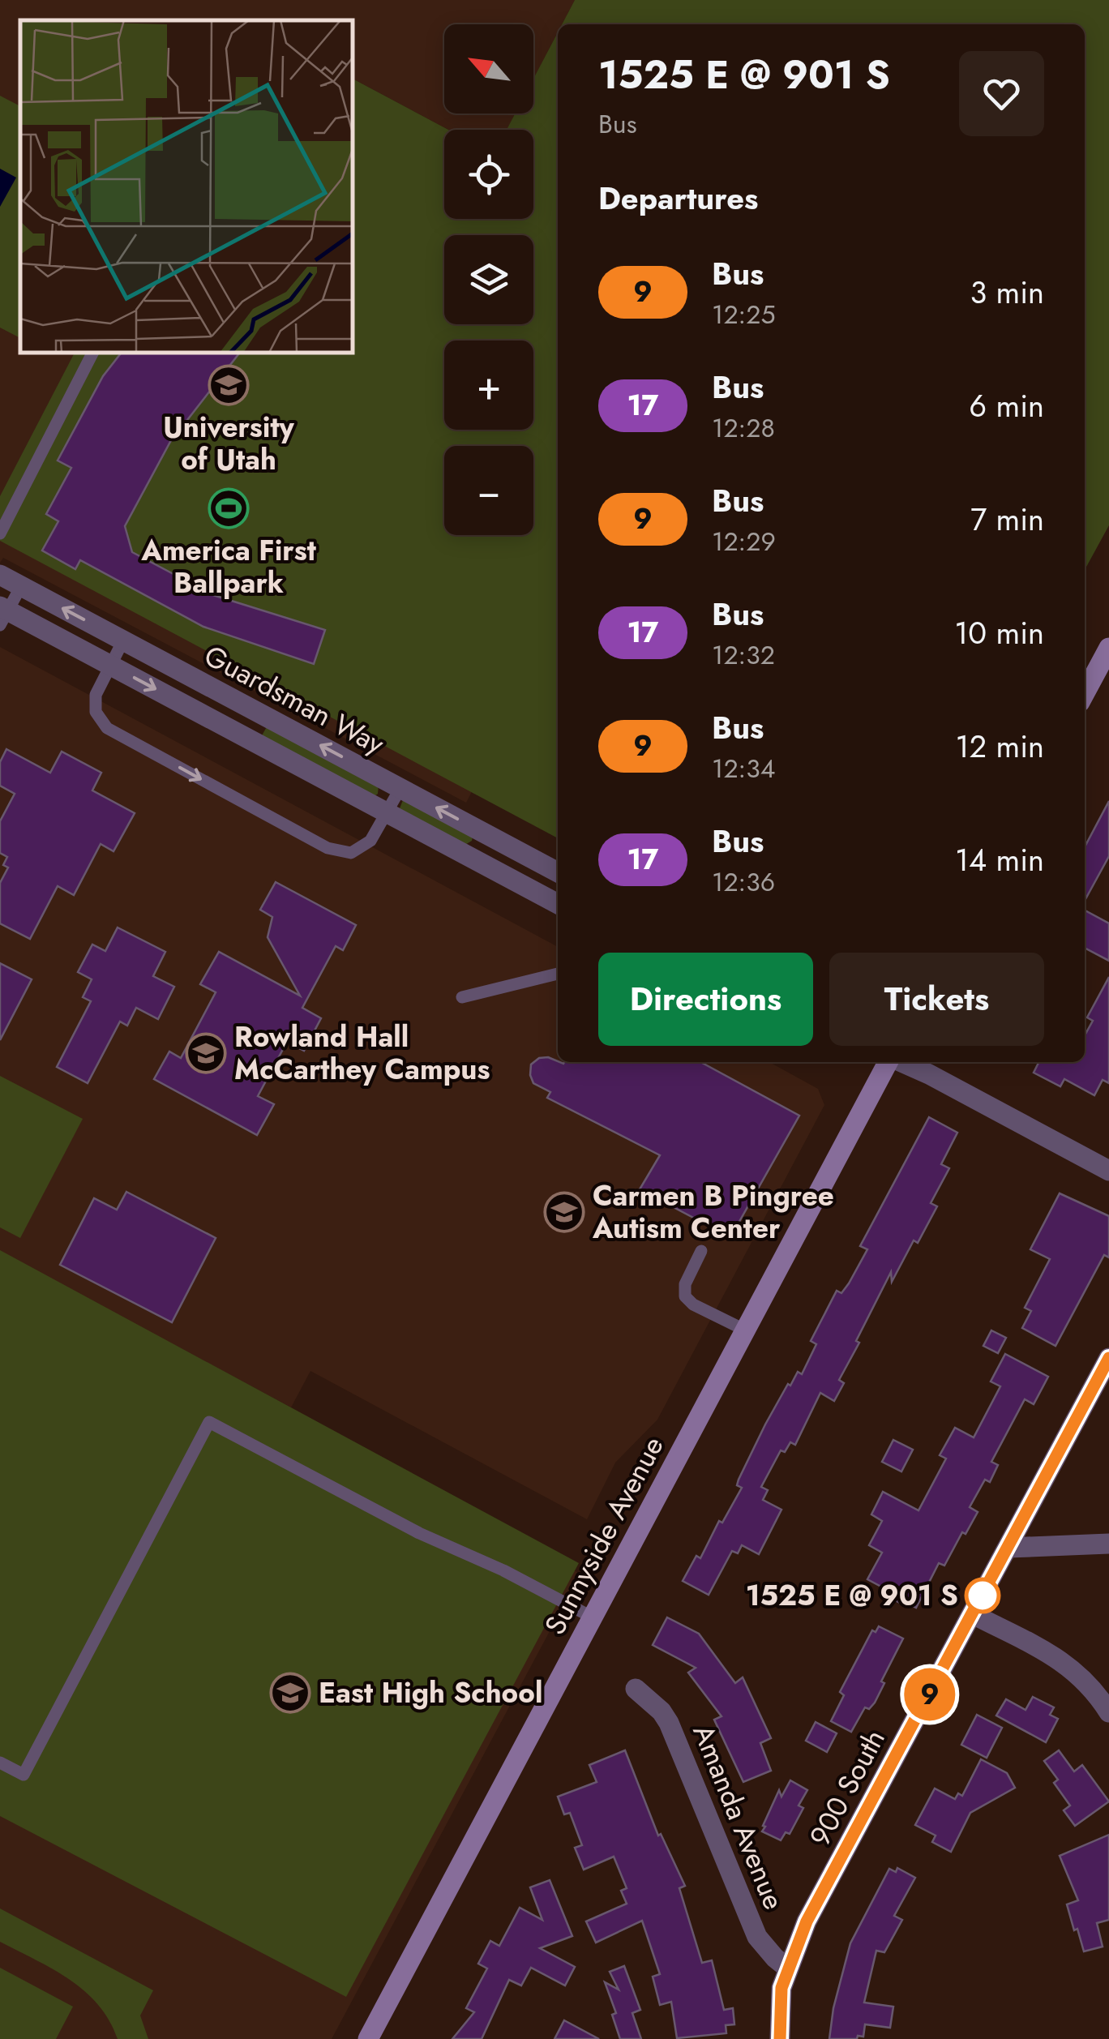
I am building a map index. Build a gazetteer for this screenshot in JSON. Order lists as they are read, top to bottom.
{
  "streets": {
    "main road": ["Sunnyside Avenue"],
    "street": ["Guardsman Way", "900 South", "Amanda Avenue"]
  },
  "crossings": [
    ["900 South", "Amanda Avenue"]
  ],
  "places": {
    "school or university": [
      "University of Utah",
      "Rowland Hall McCarthey Campus",
      "Carmen B Pingree Autism Center",
      "East High School"
    ],
    "sports": ["America First Ballpark"],
    "other": ["1525 E @ 901 S"]
  },
  "lines": ["bus line 9"],
  "north": "top left",
  "page": {
    "on_map": "9",
    "map_buttons": ["+", "−"],
    "heading": [
      ["1525 E @ 901 S", "Bus"],
      "Departures"
    ],
    "list": [
      {
        "mark": "9",
        "name": "Bus",
        "note": "12:25",
        "value": "3 min"
      },
      {
        "mark": "17",
        "name": "Bus",
        "note": "12:28",
        "value": "6 min"
      },
      {
        "mark": "9",
        "name": "Bus",
        "note": "12:29",
        "value": "7 min"
      },
      {
        "mark": "17",
        "name": "Bus",
        "note": "12:32",
        "value": "10 min"
      },
      {
        "mark": "9",
        "name": "Bus",
        "note": "12:34",
        "value": "12 min"
      },
      {
        "mark": "17",
        "name": "Bus",
        "note": "12:36",
        "value": "14 min"
      }
    ],
    "buttons": ["Directions", "Tickets"]
  }
}
